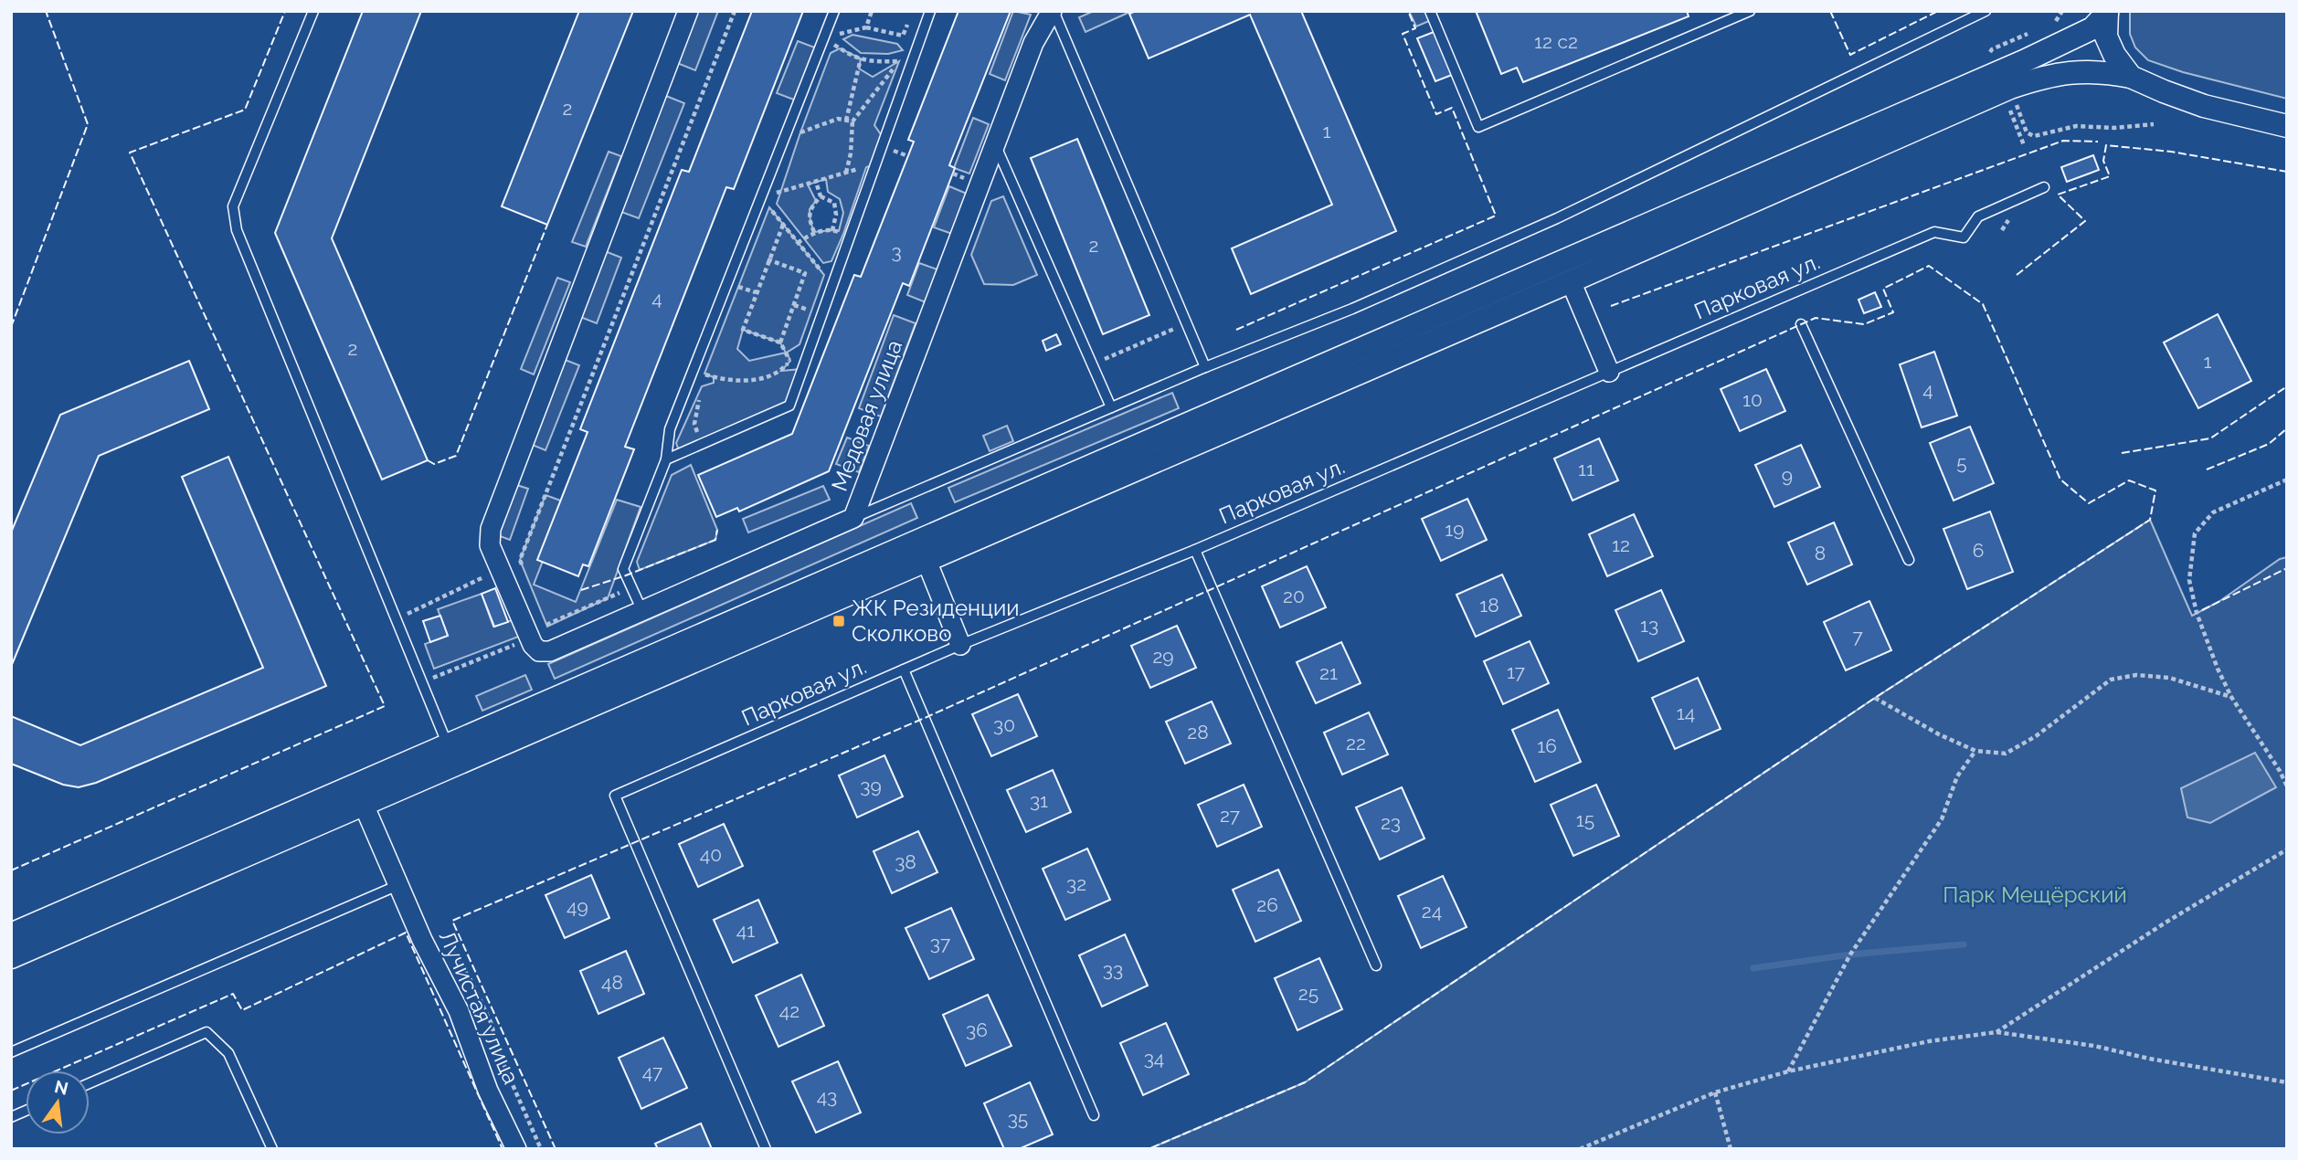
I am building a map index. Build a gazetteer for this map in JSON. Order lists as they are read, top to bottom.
{
  "streets": {
    "street": ["Медовая улица", "Лучистая улица"],
    "lane": ["Парковая ул."]
  },
  "parks": ["Парк Мещёрский"],
  "places": {
    "transit": ["ЖК Резиденции Сколково"]
  },
  "house_numbers": [
    "12 с2",
    "2",
    "1",
    "2",
    "3",
    "4",
    "2",
    "1",
    "4",
    "10",
    "5",
    "11",
    "9",
    "19",
    "12",
    "6",
    "8",
    "20",
    "18",
    "13",
    "7",
    "29",
    "17",
    "21",
    "14",
    "30",
    "28",
    "22",
    "16",
    "39",
    "31",
    "27",
    "15",
    "23",
    "40",
    "38",
    "32",
    "26",
    "49",
    "24",
    "41",
    "37",
    "33",
    "48",
    "25",
    "42",
    "36",
    "34",
    "47",
    "43",
    "35"
  ],
  "north": "top"
}
